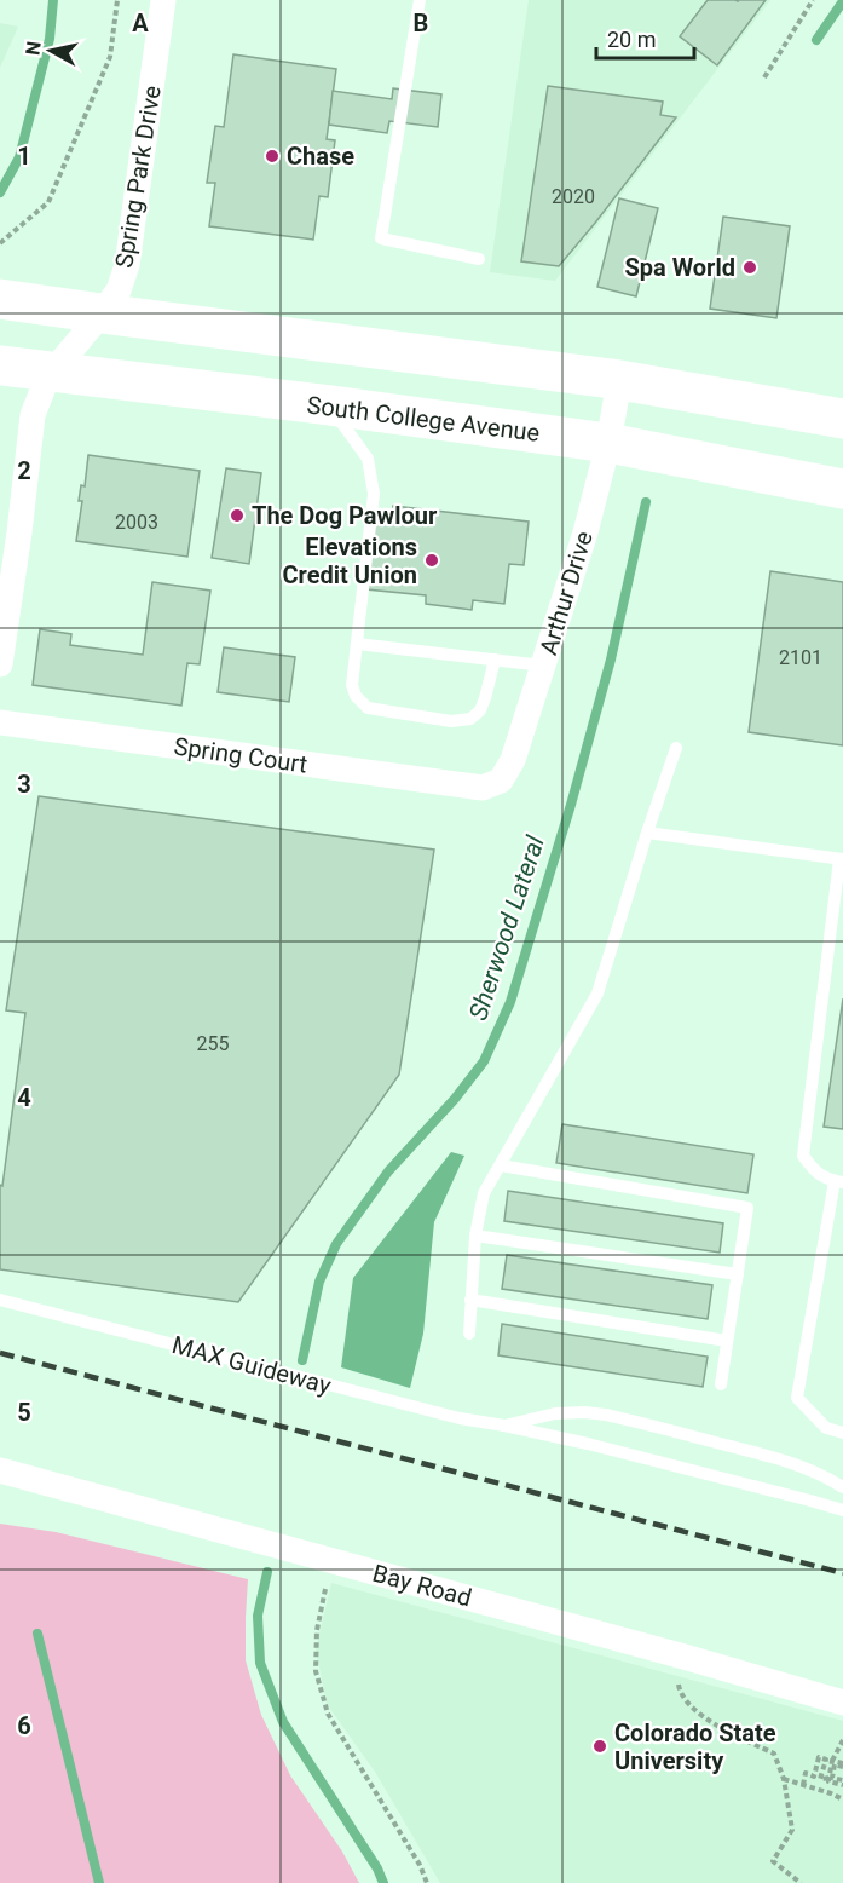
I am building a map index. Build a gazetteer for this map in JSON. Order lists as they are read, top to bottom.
{
  "streets": {
    "highway": ["South College Avenue"],
    "street": [
      "Spring Park Drive",
      "Arthur Drive",
      "Spring Court",
      "Bay Road"
    ],
    "lane": ["MAX Guideway"]
  },
  "crossings": [
    ["Spring Park Drive", "South College Avenue"],
    ["South College Avenue", "Arthur Drive"],
    ["Arthur Drive", "Spring Court"]
  ],
  "water": ["Sherwood Lateral"],
  "places": [
    "Chase",
    "Spa World",
    "The Dog Pawlour",
    "Elevations Credit Union",
    "Colorado State University"
  ],
  "house_numbers": [
    "2020",
    "2003",
    "2101",
    "255"
  ],
  "scale_bar": "20 m",
  "north": "left",
  "grid": {
    "columns": ["A", "B"],
    "rows": [
      "1",
      "2",
      "3",
      "4",
      "5",
      "6"
    ]
  }
}
